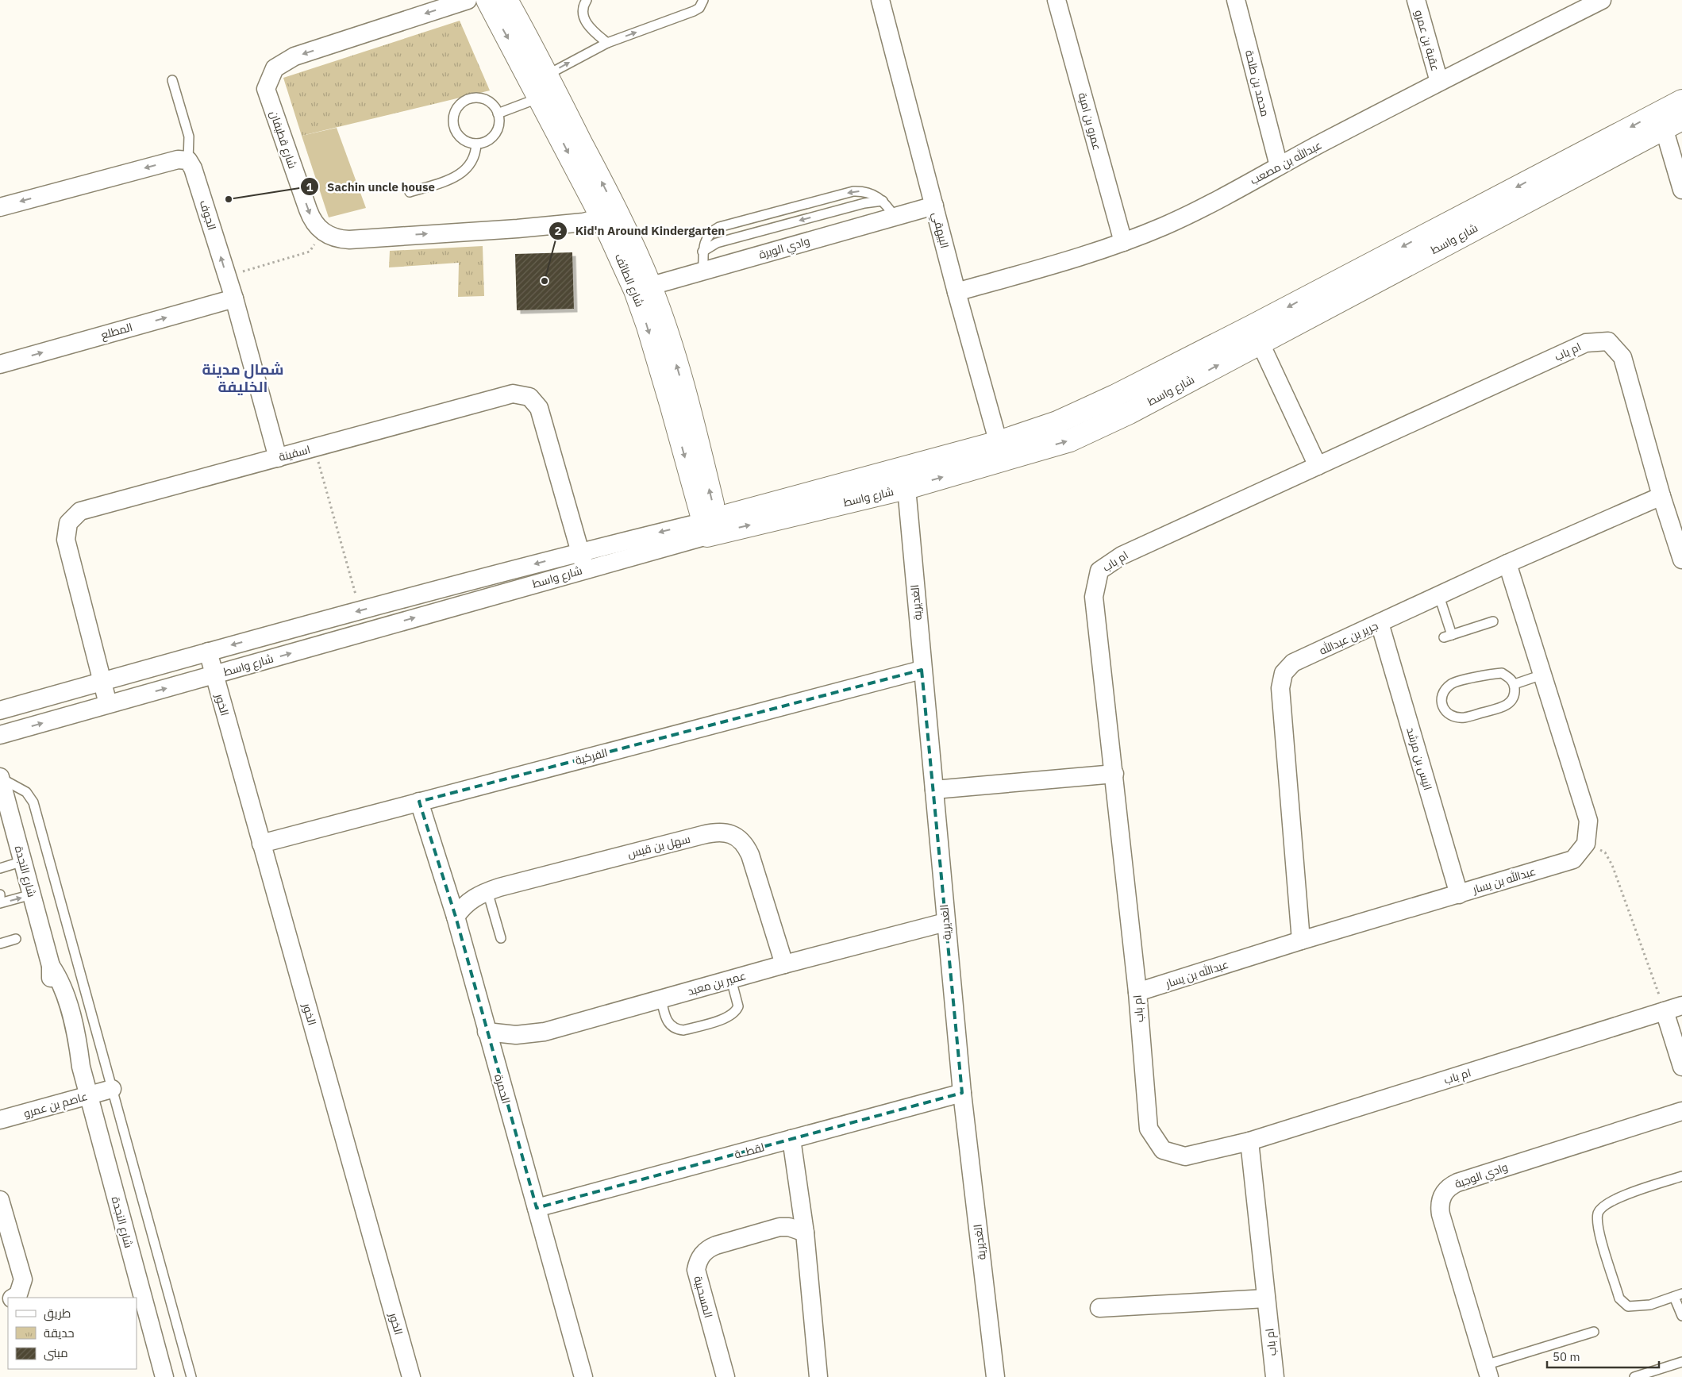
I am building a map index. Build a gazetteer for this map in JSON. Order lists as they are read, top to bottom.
{
  "streets": {
    "street": [
      "عقبة بن عمرو",
      "محمد بن طلحة",
      "عمرو بن امية",
      "شارع قطيفان",
      "عبدالله بن مصعب",
      "الجوف",
      "البيهقي",
      "شارع واسط",
      "وادي الوبرة",
      "شارع الطائف",
      "المطلع",
      "ام باب",
      "اسفينة",
      "الغديرية",
      "جرير بن عبدالله",
      "الخور",
      "الفركية",
      "انيس بن مرشد",
      "سهل بن قيس",
      "شارع النجدة",
      "عبدالله بن يسار",
      "عمير بن معبد",
      "الحمرة",
      "عاصم بن عمرو",
      "لقطــة",
      "وادي الوجبة",
      "المسحبية"
    ]
  },
  "crossings": [
    ["عقبة بن عمرو", "عبدالله بن مصعب"],
    ["محمد بن طلحة", "عبدالله بن مصعب"],
    ["عمرو بن امية", "عبدالله بن مصعب"],
    ["عبدالله بن مصعب", "البيهقي"],
    ["الجوف", "المطلع"],
    ["الجوف", "اسفينة"],
    ["البيهقي", "شارع واسط"],
    ["البيهقي", "وادي الوبرة"],
    ["شارع واسط", "شارع الطائف"],
    ["شارع واسط", "اسفينة"],
    ["شارع واسط", "الغديرية"],
    ["شارع واسط", "الخور"],
    ["وادي الوبرة", "شارع الطائف"],
    ["ام باب", "جرير بن عبدالله"],
    ["ام باب", "عبدالله بن يسار"],
    ["الغديرية", "الفركية"],
    ["الغديرية", "عمير بن معبد"],
    ["الغديرية", "لقطــة"],
    ["جرير بن عبدالله", "انيس بن مرشد"],
    ["جرير بن عبدالله", "عبدالله بن يسار"],
    ["الخور", "الفركية"],
    ["الفركية", "الحمرة"],
    ["انيس بن مرشد", "عبدالله بن يسار"],
    ["سهل بن قيس", "عمير بن معبد"],
    ["سهل بن قيس", "الحمرة"],
    ["شارع النجدة", "عاصم بن عمرو"],
    ["عمير بن معبد", "الحمرة"],
    ["الحمرة", "لقطــة"]
  ],
  "one_way": ["الجوف"],
  "districts": ["شمال مدينة الخليفة"],
  "places": ["Sachin uncle house", "Kid'n Around Kindergarten"],
  "legend": ["طريق", "حديقة", "مبنى"],
  "scale_bar": "50 m"
}
